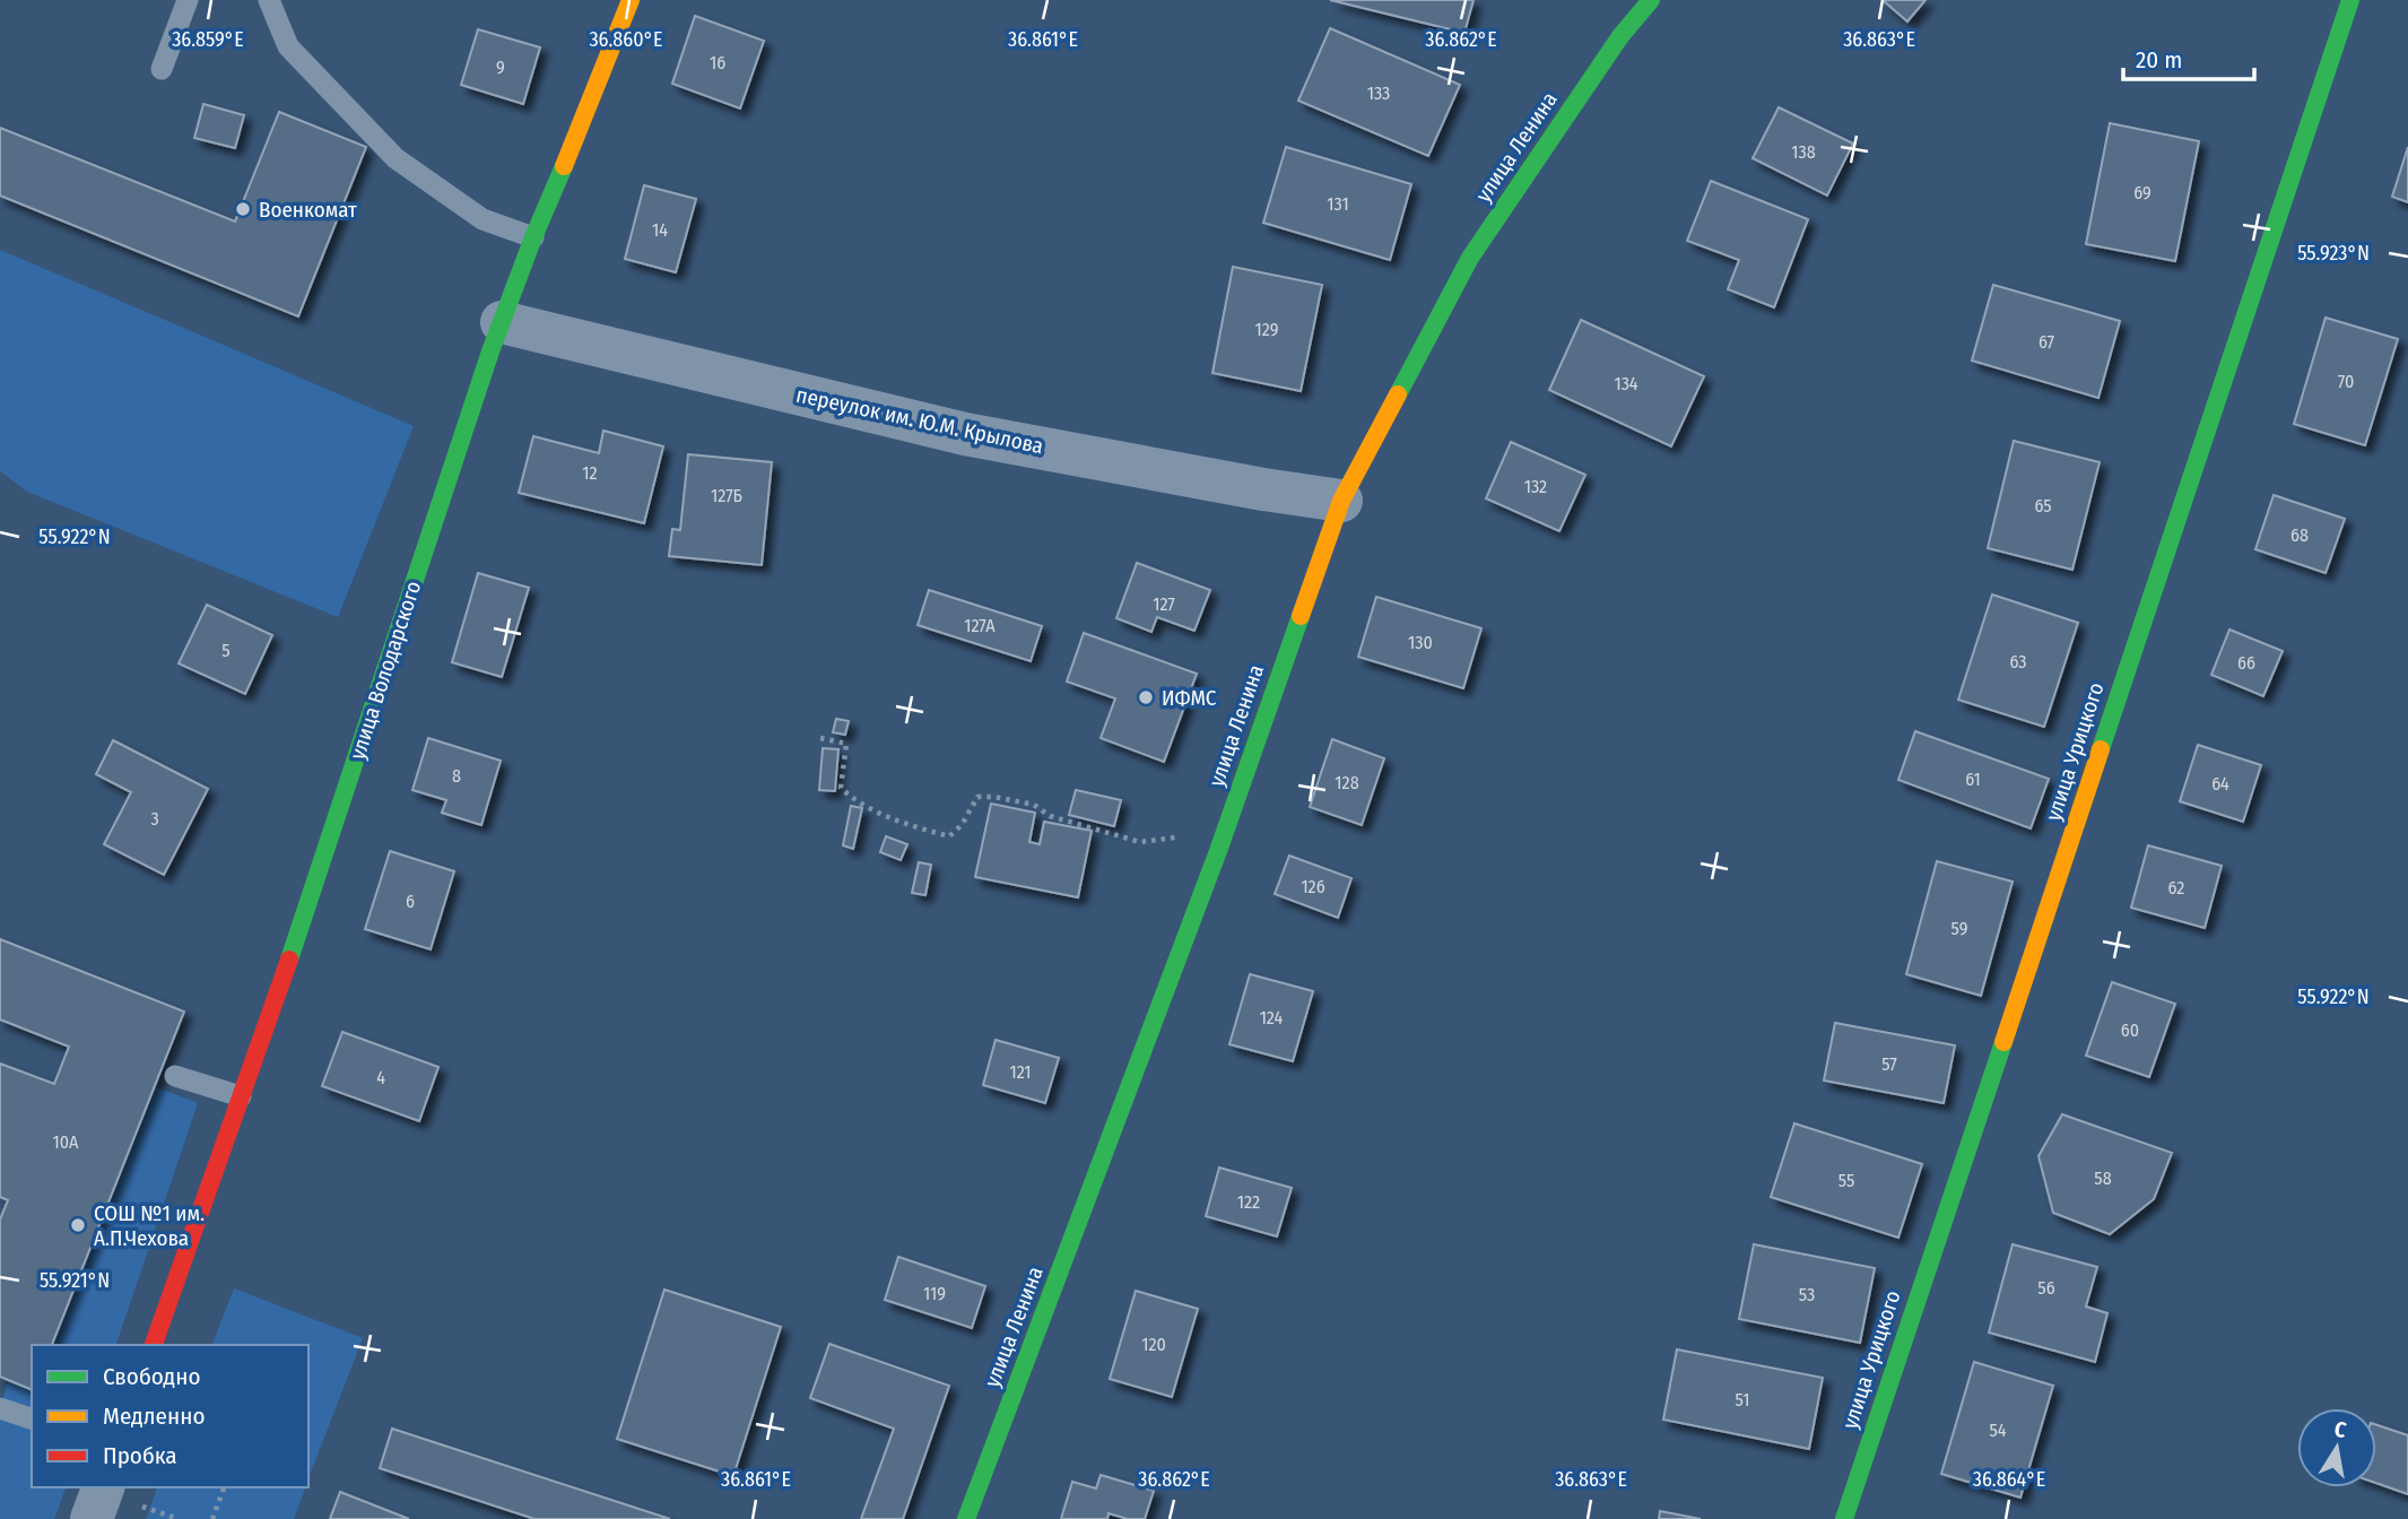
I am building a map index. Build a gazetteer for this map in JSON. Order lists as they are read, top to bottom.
{
  "streets": {
    "street": [
      "улица Ленина",
      "переулок им. Ю.М. Крылова",
      "улица Володарского",
      "улица Урицкого"
    ]
  },
  "crossings": [
    ["улица Ленина", "переулок им. Ю.М. Крылова"],
    ["переулок им. Ю.М. Крылова", "улица Володарского"]
  ],
  "places": ["Военкомат", "ИФМС", "СОШ №1 им. А.П.Чехова"],
  "house_numbers": [
    "16",
    "9",
    "133",
    "138",
    "69",
    "131",
    "14",
    "129",
    "67",
    "70",
    "134",
    "12",
    "132",
    "127Б",
    "65",
    "68",
    "127",
    "127А",
    "130",
    "5",
    "63",
    "66",
    "8",
    "61",
    "128",
    "64",
    "3",
    "126",
    "62",
    "6",
    "59",
    "124",
    "60",
    "57",
    "121",
    "4",
    "10А",
    "58",
    "55",
    "122",
    "56",
    "119",
    "53",
    "120",
    "51",
    "54"
  ],
  "legend": ["Свободно", "Медленно", "Пробка"],
  "scale_bar": "20 m",
  "north": "top",
  "coordinates": [
    "36.859°E",
    "36.860°E",
    "36.861°E",
    "36.862°E",
    "36.863°E",
    "55.923°N",
    "55.922°N",
    "55.921°N",
    "36.864°E"
  ]
}
